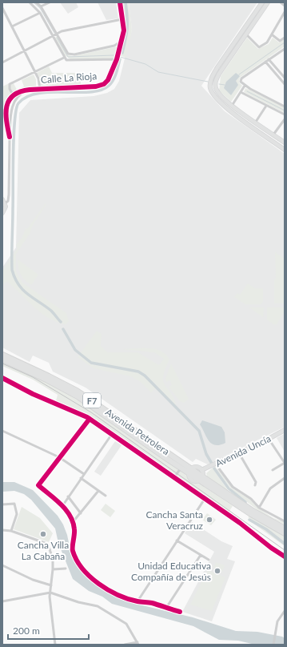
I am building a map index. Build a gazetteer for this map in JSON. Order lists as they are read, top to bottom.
{
  "streets": {
    "highway": ["F7", "Avenida Petrolera"],
    "street": ["Calle La Rioja", "Avenida Uncía"]
  },
  "crossings": [
    ["F7", "Avenida Petrolera"],
    ["F7", "Avenida Uncía"],
    ["Avenida Petrolera", "Avenida Uncía"]
  ],
  "places": ["Cancha Santa Veracruz", "Cancha Villa La Cabaña", "Unidad Educativa Compañía de Jesús"],
  "scale_bar": "200 m"
}
